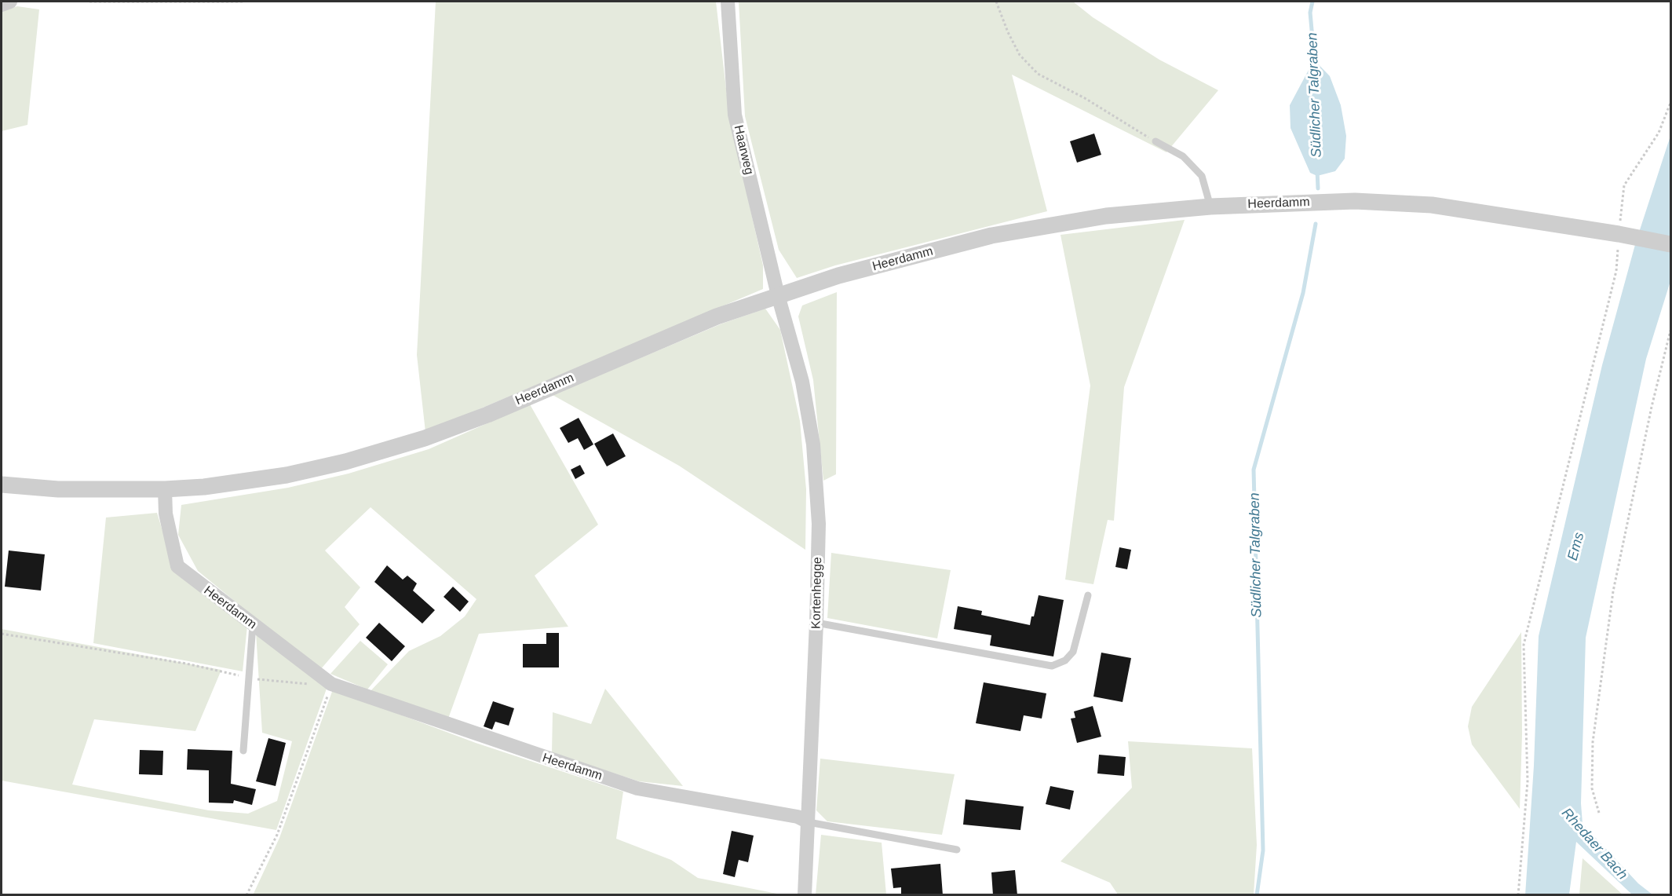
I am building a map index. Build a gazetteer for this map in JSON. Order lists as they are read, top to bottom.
{
  "streets": {
    "street": ["Haarweg", "Heerdamm", "Kortenhegge"]
  },
  "crossings": [
    ["Haarweg", "Heerdamm"],
    ["Haarweg", "Kortenhegge"],
    ["Heerdamm", "Kortenhegge"]
  ],
  "water": ["Südlicher Talgraben", "Ems", "Rhedaer Bach"]
}
